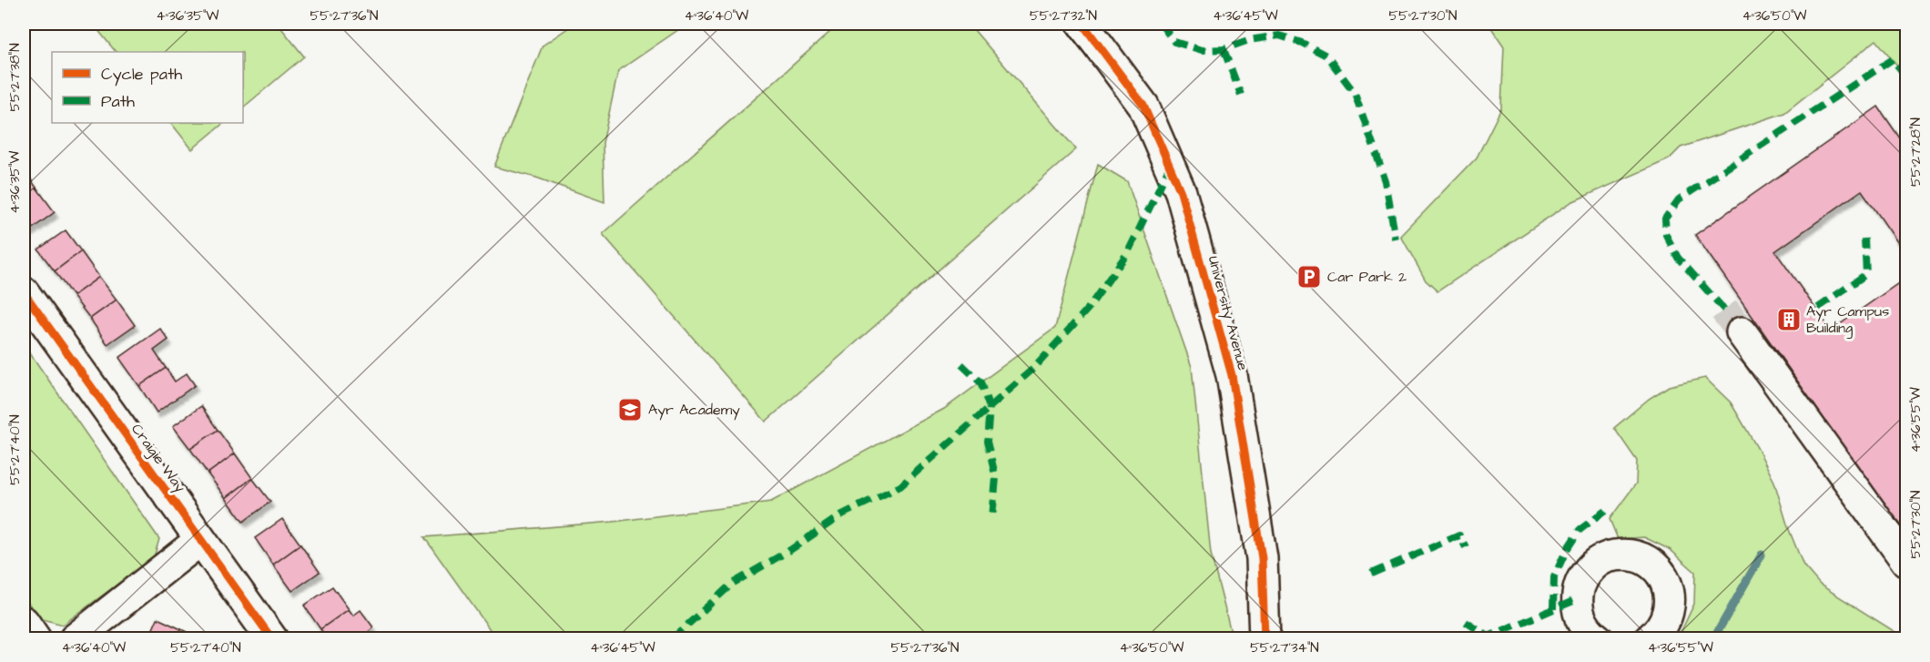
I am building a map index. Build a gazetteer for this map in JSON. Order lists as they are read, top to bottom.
{
  "streets": {
    "street": ["University Avenue", "Craigie Way"]
  },
  "places": {
    "parking": ["Car Park 2"],
    "building": ["Ayr Campus Building"],
    "school or university": ["Ayr Academy"]
  },
  "legend": ["Cycle path", "Path"],
  "coordinates": [
    "4°36'35\"W",
    "55°27'36\"N",
    "4°36'40\"W",
    "55°27'32\"N",
    "4°36'45\"W",
    "55°27'30\"N",
    "4°36'50\"W",
    "55°27'38\"N",
    "55°27'28\"N",
    "4°36'55\"W",
    "55°27'40\"N",
    "55°27'34\"N"
  ]
}
